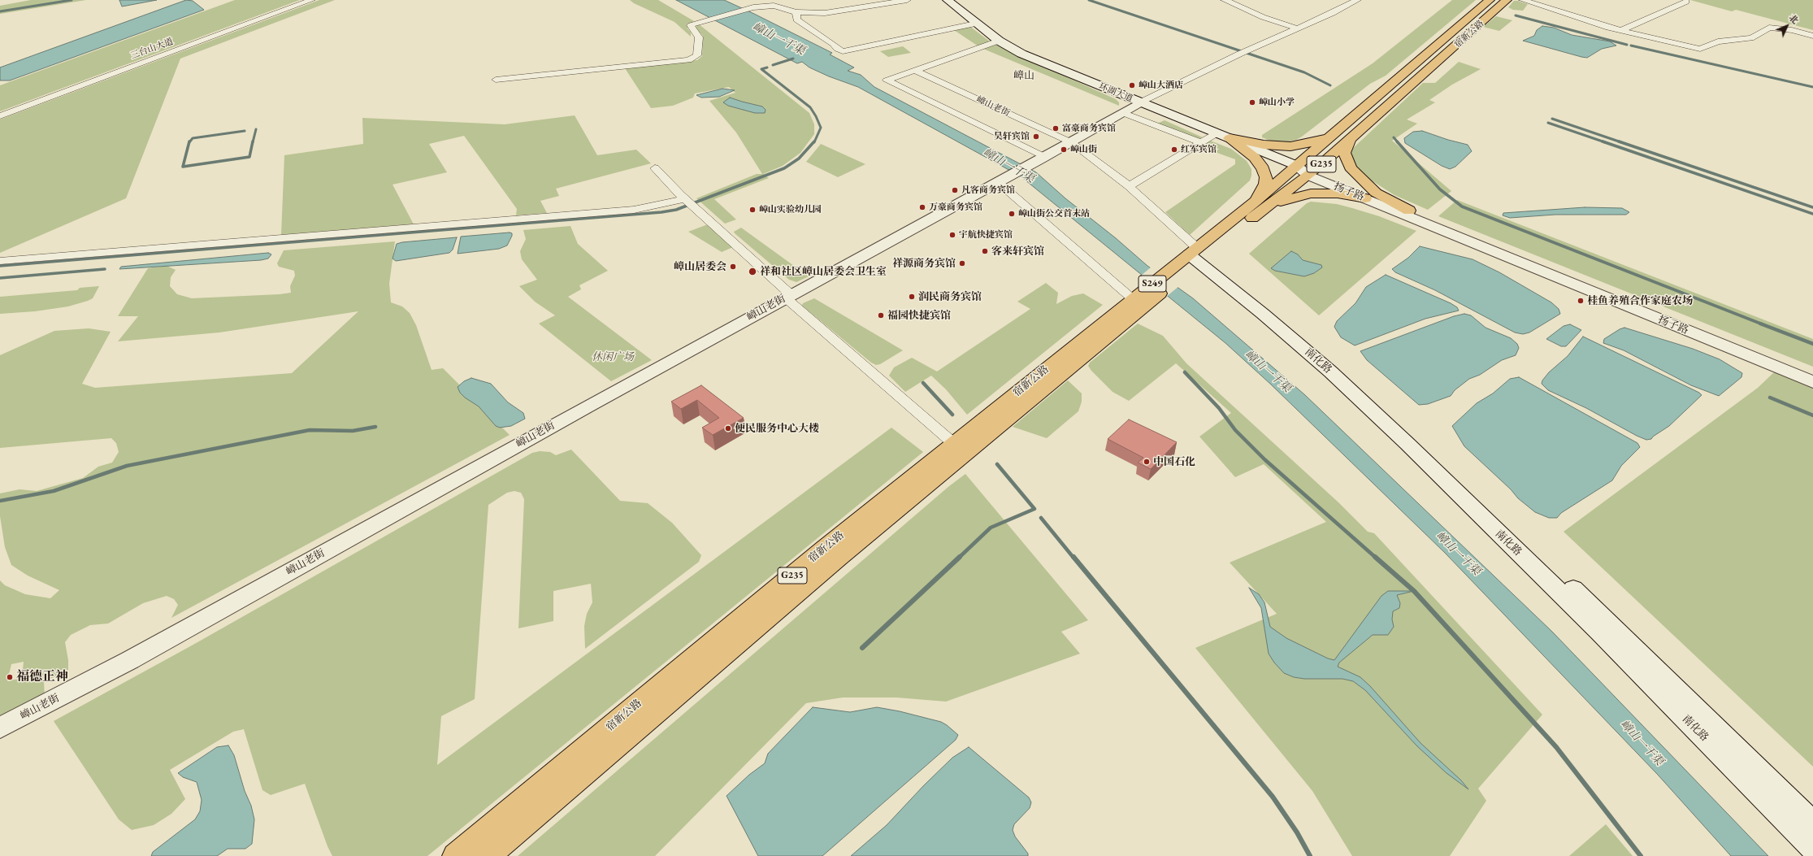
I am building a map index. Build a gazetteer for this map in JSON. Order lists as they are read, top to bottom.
{
  "streets": {
    "highway": ["宿新公路", "G235", "S249"],
    "street": [
      "三台山大道",
      "环湖大道",
      "嶂山老街",
      "扬子路",
      "南化路"
    ]
  },
  "crossings": [
    ["宿新公路", "嶂山老街"],
    ["宿新公路", "G235"],
    ["宿新公路", "南化路"],
    ["环湖大道", "嶂山老街"],
    ["环湖大道", "G235"],
    ["环湖大道", "扬子路"],
    ["嶂山老街", "G235"],
    ["嶂山老街", "南化路"],
    ["G235", "扬子路"],
    ["G235", "南化路"]
  ],
  "districts": ["嶂山"],
  "water": ["嶂山一干渠"],
  "parks": ["休闲广场"],
  "places": [
    "嶂山大酒店",
    "嶂山小学",
    "富豪商务宾馆",
    "昊轩宾馆",
    "嶂山街",
    "红军宾馆",
    "凡客商务宾馆",
    "万豪商务宾馆",
    "嶂山实验幼儿园",
    "嶂山街公交首末站",
    "宇航快捷宾馆",
    "客来轩宾馆",
    "祥源商务宾馆",
    "嶂山居委会",
    "祥和社区嶂山居委会卫生室",
    "润民商务宾馆",
    "桂鱼养殖合作家庭农场",
    "福园快捷宾馆",
    "便民服务中心大楼",
    "中国石化",
    "福德正神"
  ],
  "north": "top right"
}
